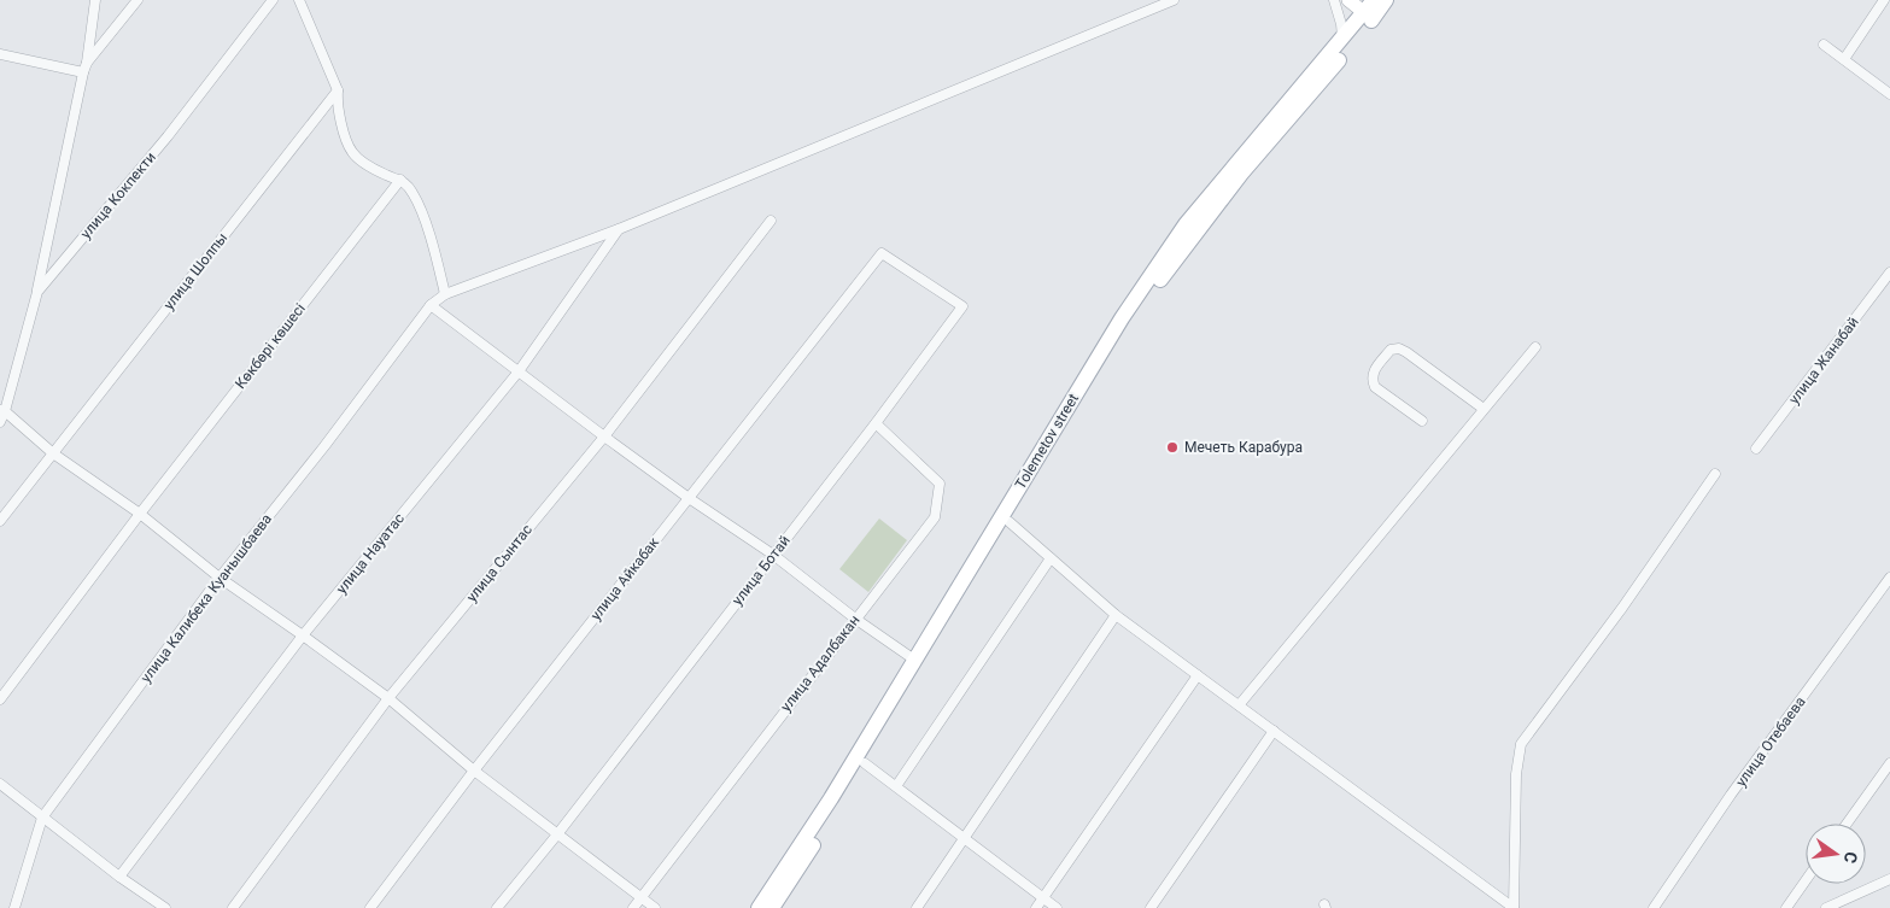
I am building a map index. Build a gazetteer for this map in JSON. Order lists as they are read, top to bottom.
{
  "streets": {
    "main road": ["Tolemetov street"],
    "street": [
      "улица Кокпекти",
      "улица Шолпы",
      "Көкбөрі көшесі",
      "улица Жанабай",
      "улица Науатас",
      "улица Сынтас",
      "улица Ботай",
      "улица Айкабак",
      "улица Калибека Куанышбаева",
      "улица Адалбакан",
      "улица Отебаева"
    ]
  },
  "crossings": [
    ["улица Науатас", "улица Калибека Куанышбаева"],
    ["улица Ботай", "улица Айкабак"],
    ["улица Ботай", "улица Адалбакан"]
  ],
  "places": ["Мечеть Карабура"],
  "north": "right"
}
